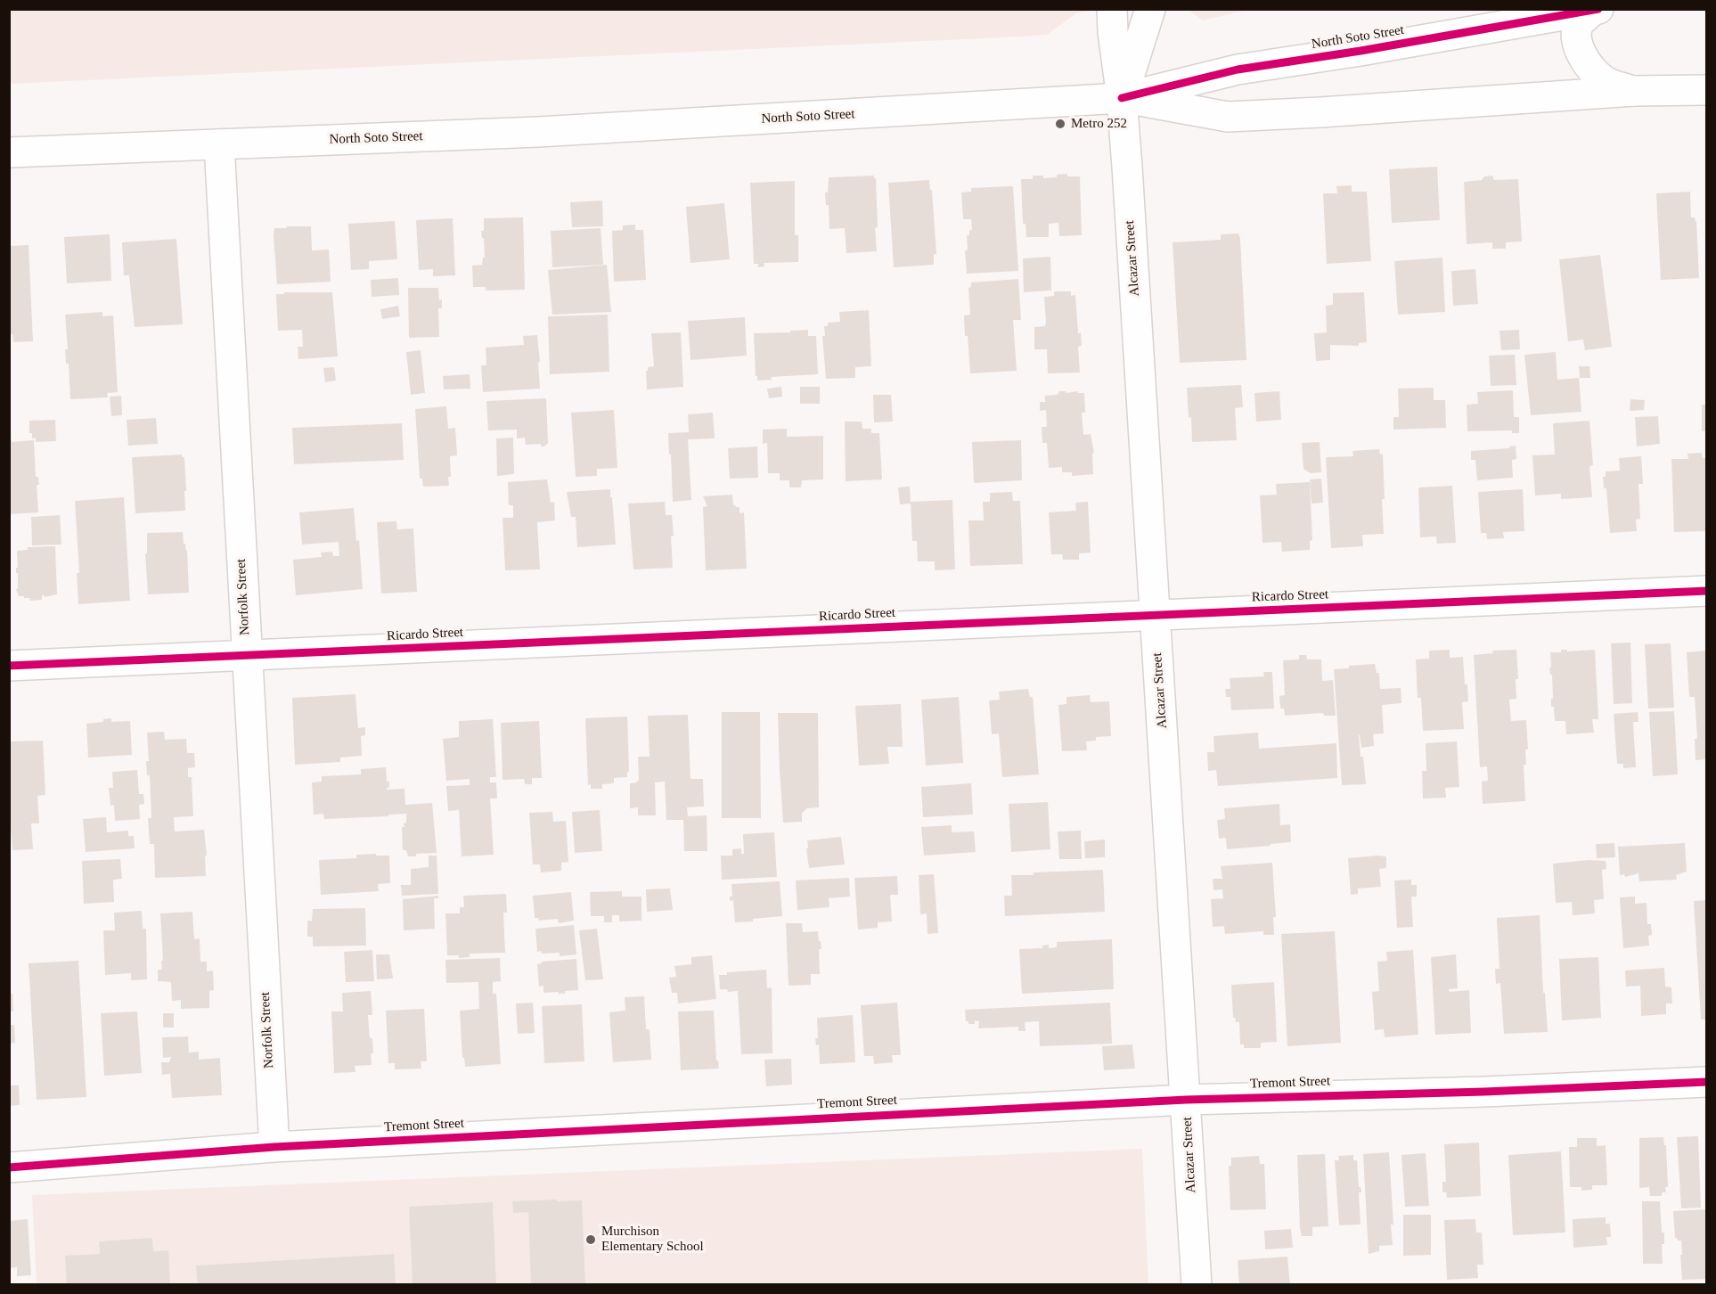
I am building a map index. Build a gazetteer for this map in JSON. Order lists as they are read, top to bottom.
{
  "streets": {
    "street": [
      "North Soto Street",
      "Alcazar Street",
      "Ricardo Street",
      "Norfolk Street",
      "Tremont Street"
    ]
  },
  "crossings": [
    ["North Soto Street", "Alcazar Street"],
    ["North Soto Street", "Norfolk Street"],
    ["Alcazar Street", "Ricardo Street"],
    ["Alcazar Street", "Tremont Street"],
    ["Ricardo Street", "Norfolk Street"],
    ["Norfolk Street", "Tremont Street"]
  ],
  "places": ["Metro 252", "Murchison Elementary School"]
}
